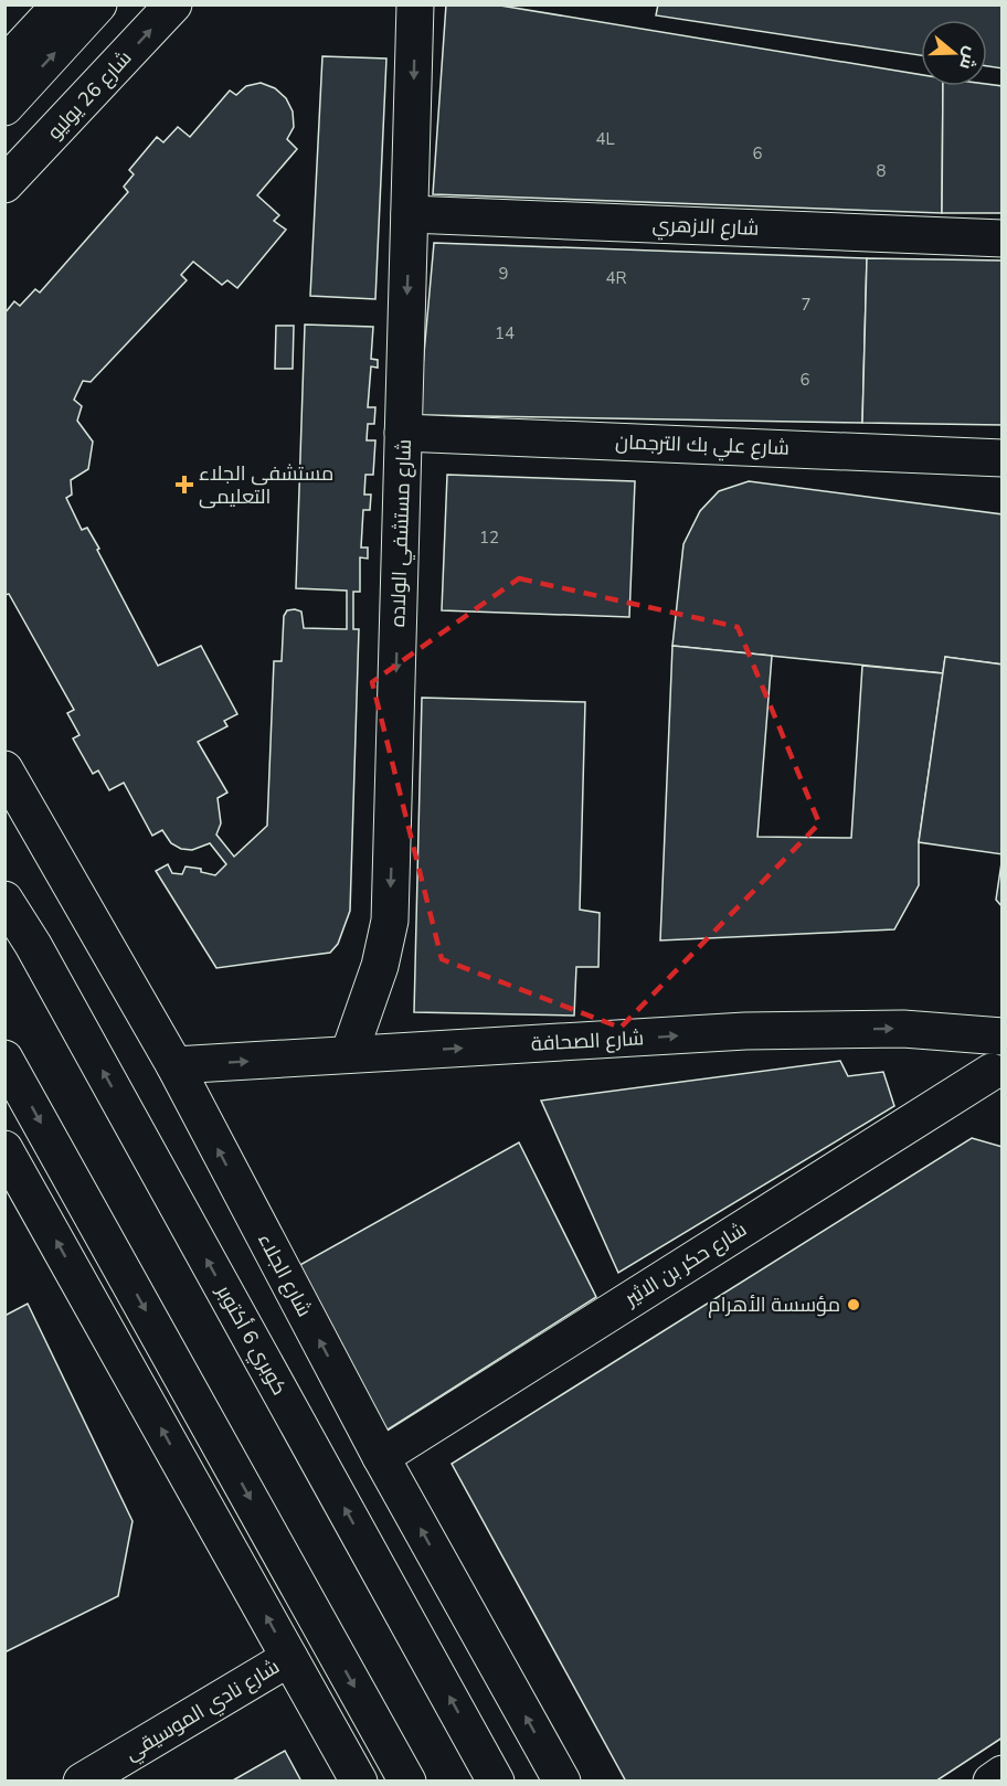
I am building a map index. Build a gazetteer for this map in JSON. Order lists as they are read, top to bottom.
{
  "streets": {
    "main road": [
      "شارع 26 يوليو",
      "شارع الازهري",
      "شارع علي بك الترجمان",
      "شارع مستشفي الولاده",
      "شارع الصحافة",
      "شارع حكر بن الاثير",
      "شارع الجلاء",
      "كوبري 6 أكتوبر",
      "شارع نادي الموسيقي"
    ]
  },
  "crossings": [
    ["شارع الازهري", "شارع مستشفي الولاده"],
    ["شارع علي بك الترجمان", "شارع مستشفي الولاده"],
    ["شارع مستشفي الولاده", "شارع الصحافة"],
    ["شارع الصحافة", "شارع الجلاء"],
    ["شارع حكر بن الاثير", "شارع الجلاء"]
  ],
  "one_way": ["شارع مستشفي الولاده", "شارع الصحافة"],
  "places": {
    "health": ["مستشفى الجلاء التعليمى"],
    "other": ["مؤسسة الأهرام"]
  },
  "house_numbers": [
    "4L",
    "6",
    "8",
    "9",
    "4R",
    "7",
    "14",
    "6",
    "12"
  ],
  "north": "right"
}
